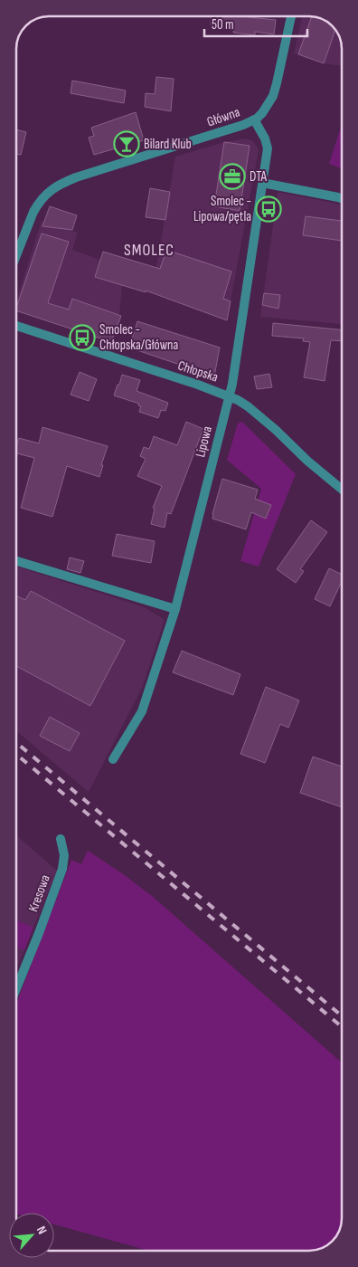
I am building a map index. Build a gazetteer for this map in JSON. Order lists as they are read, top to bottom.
{
  "streets": {
    "street": [
      "Główna",
      "Chłopska",
      "Lipowa",
      "Kresowa"
    ]
  },
  "crossings": [
    ["Główna", "Lipowa"],
    ["Chłopska", "Lipowa"]
  ],
  "districts": ["SMOLEC"],
  "places": {
    "bar": ["Bilard Klub"],
    "office": ["DTA"],
    "bus stop": ["Smolec - Lipowa/pętla", "Smolec - Chłopska/Główna"]
  },
  "scale_bar": "50 m",
  "north": "top right"
}
